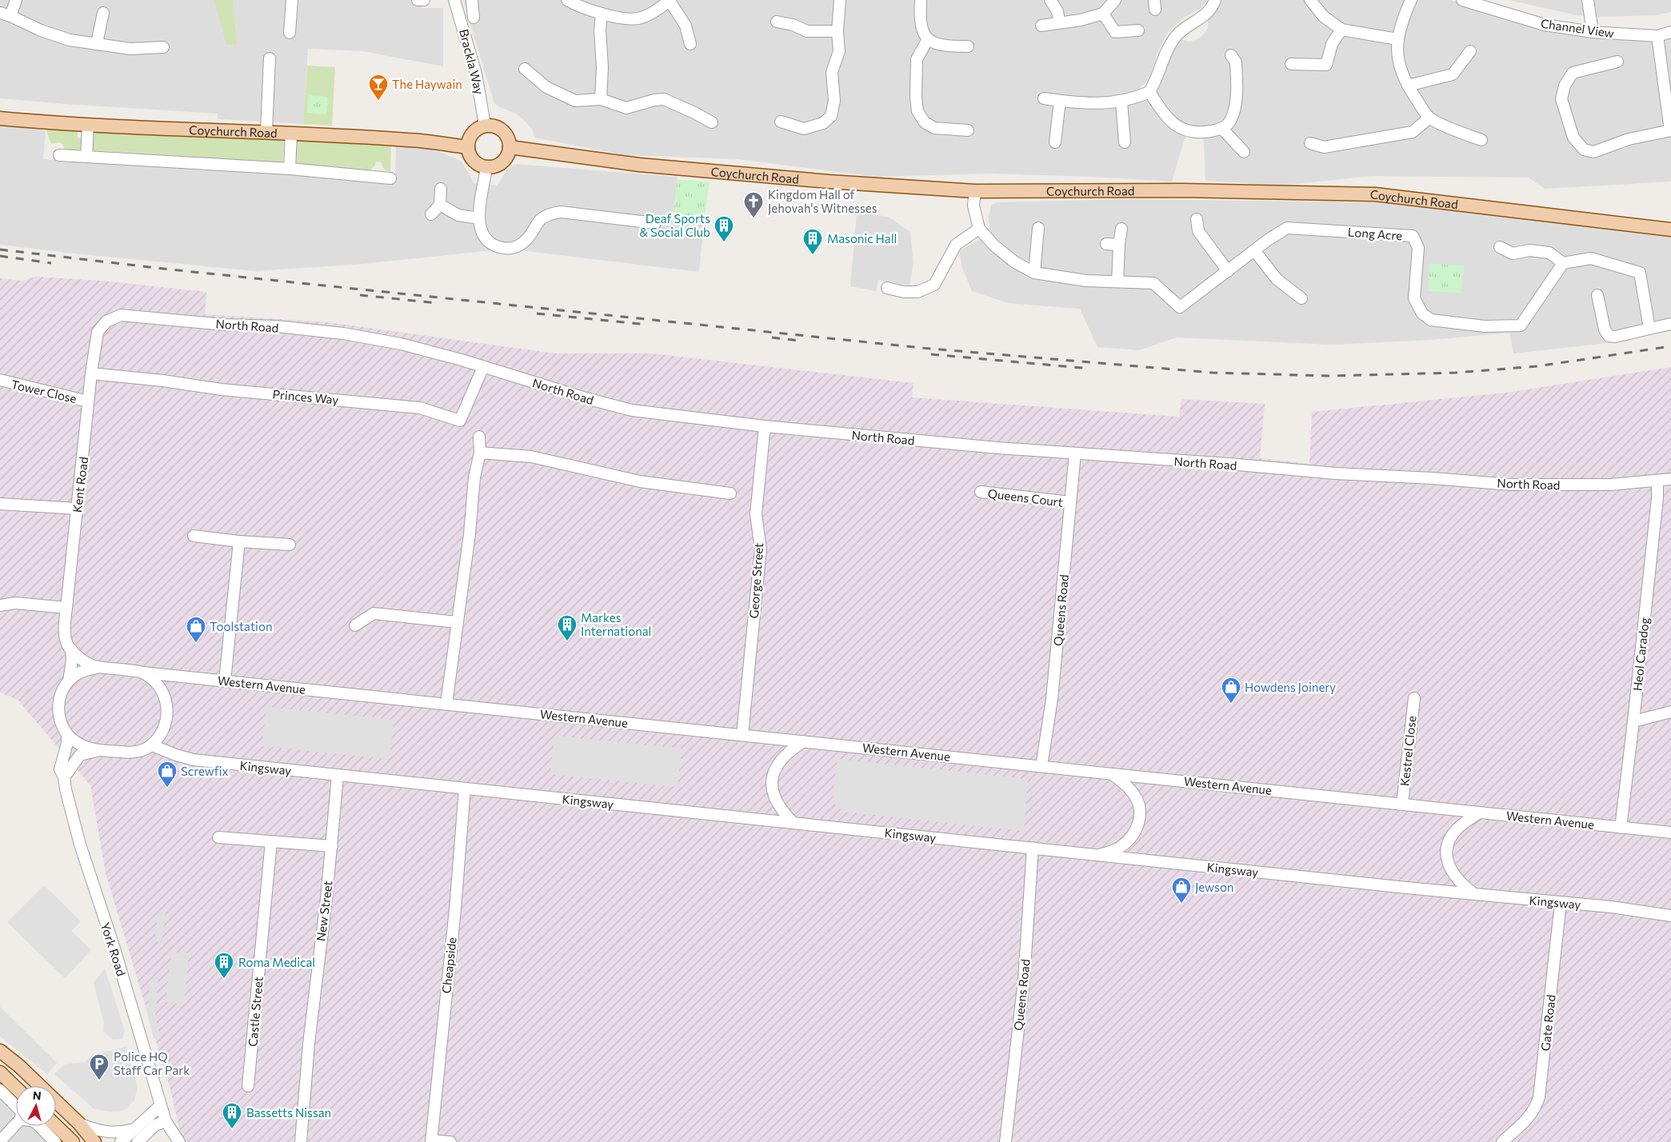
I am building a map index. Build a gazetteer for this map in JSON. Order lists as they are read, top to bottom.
{
  "streets": {
    "main road": ["Coychurch Road"],
    "street": [
      "Channel View",
      "Brackla Way",
      "Long Acre",
      "North Road",
      "Tower Close",
      "Princes Way",
      "Kent Road",
      "Queens Court",
      "George Street",
      "Queens Road",
      "Heol Caradog",
      "Western Avenue",
      "Kestrel Close",
      "Kingsway",
      "New Street",
      "York Road",
      "Cheapside",
      "Castle Street",
      "Gate Road"
    ]
  },
  "crossings": [
    ["Brackla Way", "Coychurch Road"],
    ["Coychurch Road", "Long Acre"],
    ["North Road", "Princes Way"],
    ["North Road", "Kent Road"],
    ["North Road", "George Street"],
    ["North Road", "Queens Road"],
    ["North Road", "Heol Caradog"],
    ["Tower Close", "Kent Road"],
    ["Princes Way", "Kent Road"],
    ["Kent Road", "Western Avenue"],
    ["Kent Road", "Kingsway"],
    ["Kent Road", "York Road"],
    ["Queens Court", "Queens Road"],
    ["George Street", "Western Avenue"],
    ["Queens Road", "Western Avenue"],
    ["Queens Road", "Kingsway"],
    ["Heol Caradog", "Western Avenue"],
    ["Western Avenue", "Kestrel Close"],
    ["Western Avenue", "Kingsway"],
    ["Western Avenue", "York Road"],
    ["Kingsway", "New Street"],
    ["Kingsway", "York Road"],
    ["Kingsway", "Cheapside"],
    ["Kingsway", "Gate Road"]
  ],
  "places": {
    "bar": ["The Haywain"],
    "church": ["Kingdom Hall of Jehovah's Witnesses"],
    "building": [
      "Deaf Sports & Social Club",
      "Masonic Hall",
      "Markes International",
      "Roma Medical",
      "Bassetts Nissan"
    ],
    "shop": [
      "Toolstation",
      "Howdens Joinery",
      "Screwfix",
      "Jewson"
    ],
    "parking": ["Police HQ Staff Car Park"]
  },
  "north": "top"
}
